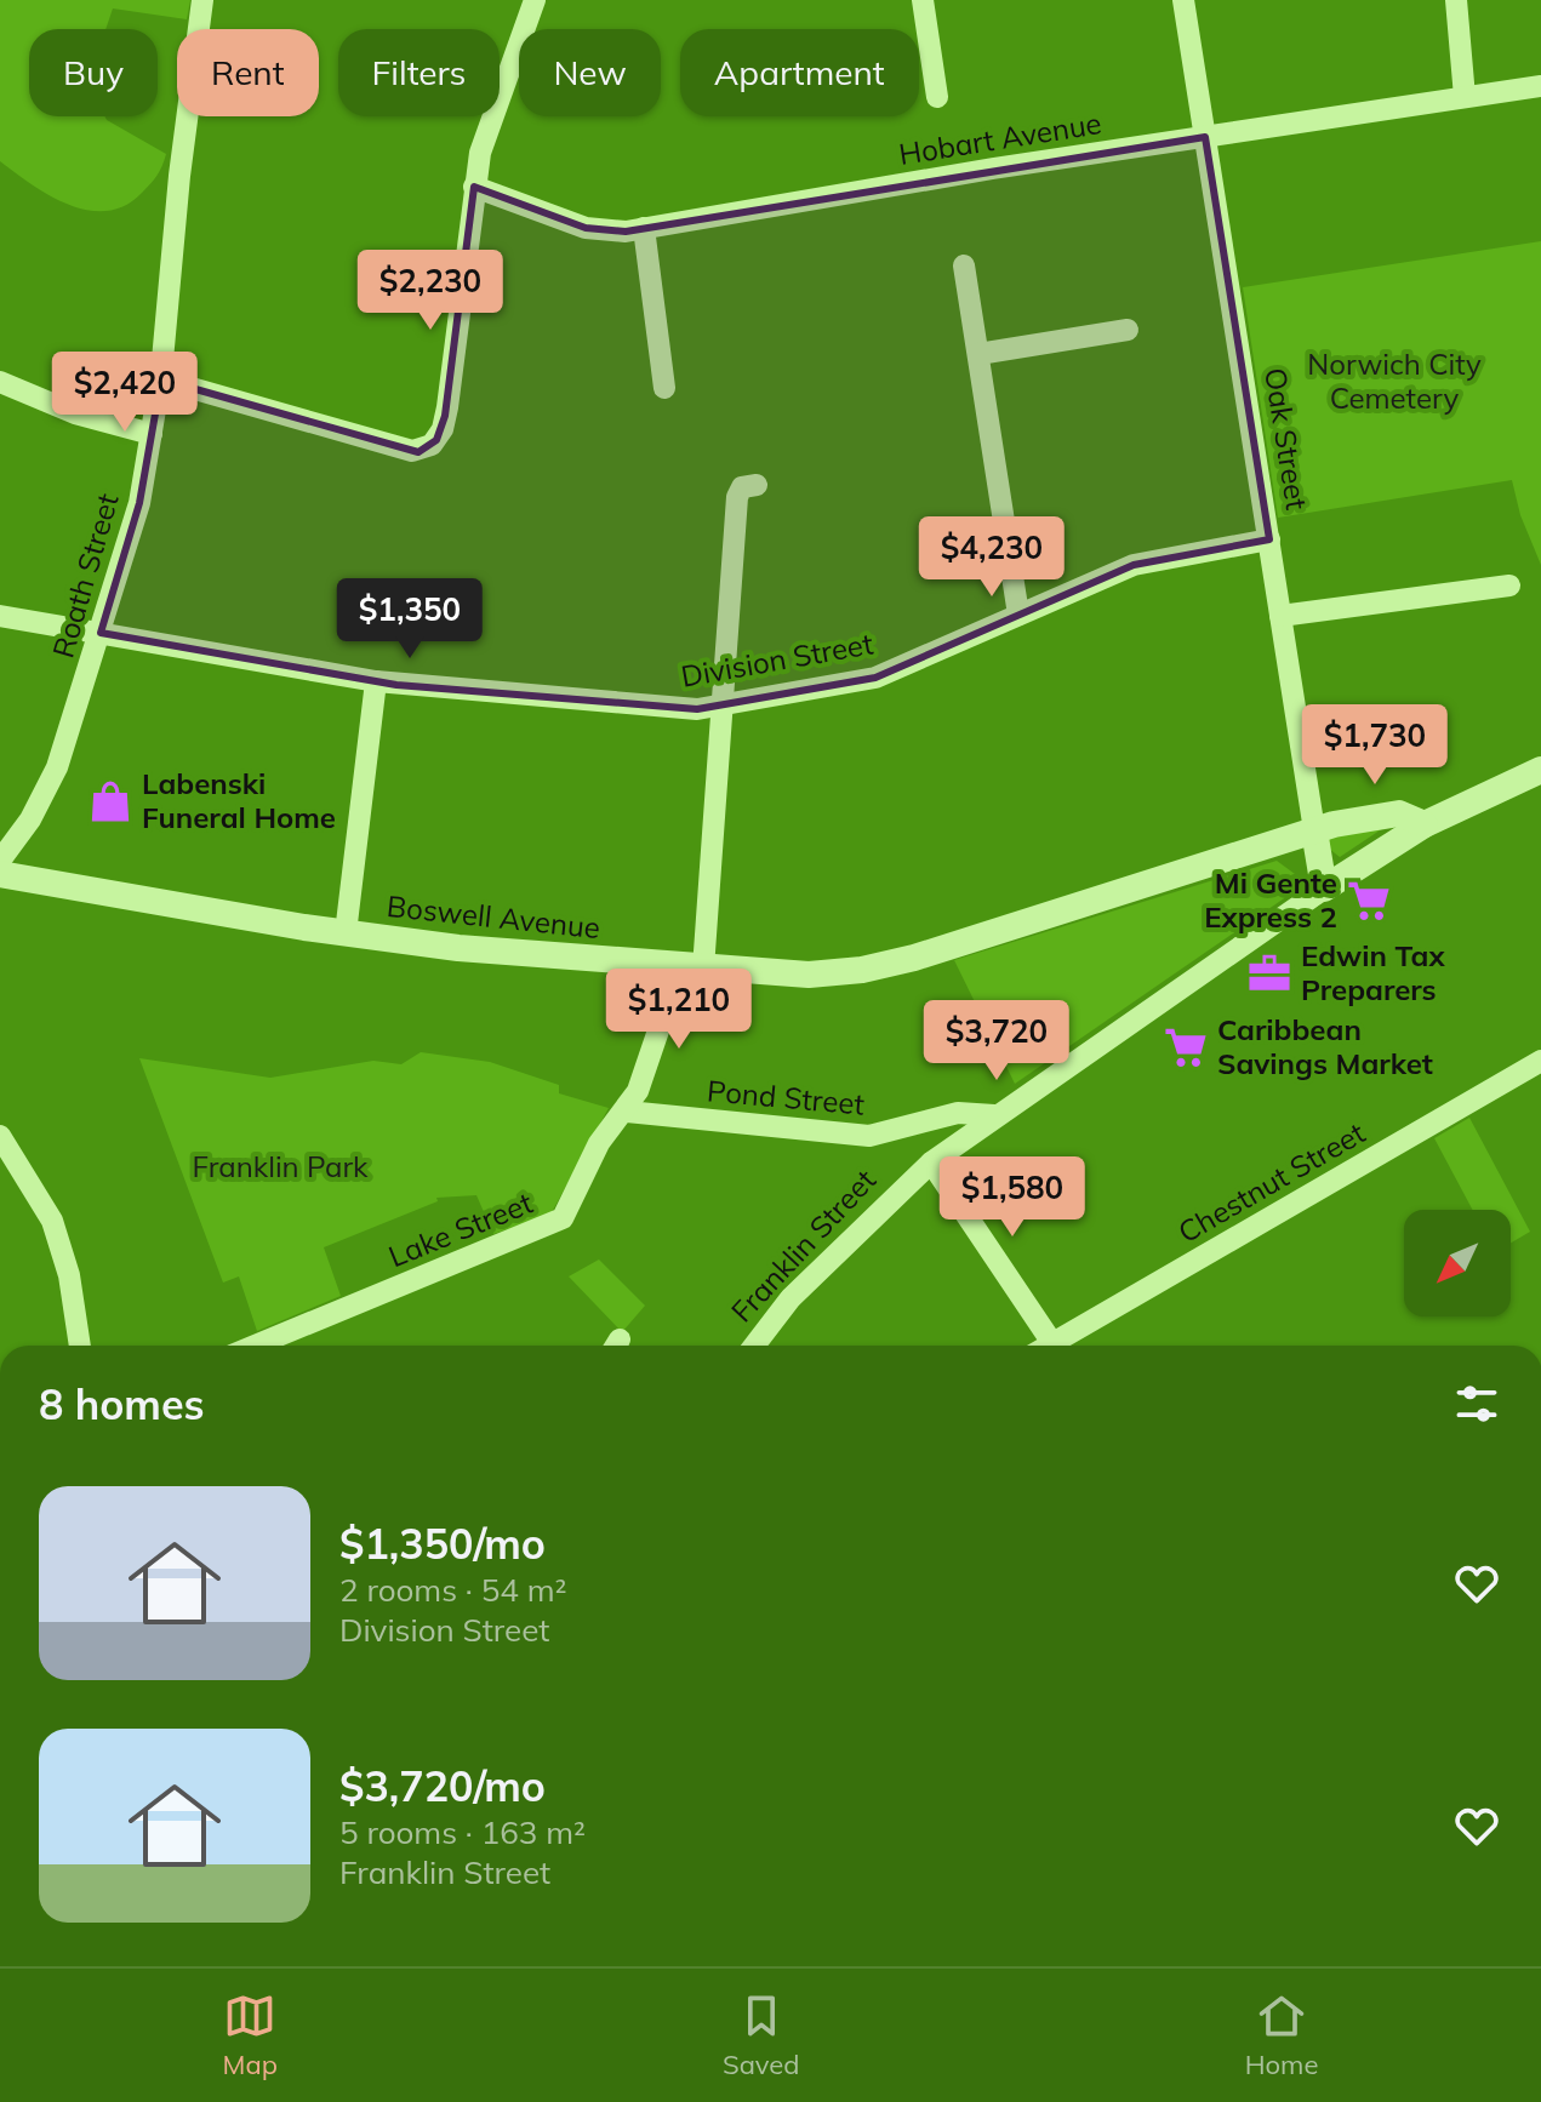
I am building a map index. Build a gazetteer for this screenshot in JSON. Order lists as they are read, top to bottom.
{
  "streets": {
    "street": [
      "Hobart Avenue",
      "Oak Street",
      "Roath Street",
      "Division Street",
      "Boswell Avenue",
      "Pond Street",
      "Chestnut Street",
      "Lake Street",
      "Franklin Street"
    ]
  },
  "crossings": [
    ["Hobart Avenue", "Oak Street"],
    ["Oak Street", "Division Street"],
    ["Oak Street", "Boswell Avenue"],
    ["Oak Street", "Franklin Street"],
    ["Roath Street", "Division Street"],
    ["Boswell Avenue", "Lake Street"],
    ["Boswell Avenue", "Franklin Street"],
    ["Pond Street", "Lake Street"],
    ["Pond Street", "Franklin Street"]
  ],
  "parks": ["Norwich City Cemetery", "Franklin Park"],
  "places": {
    "shop": ["Labenski Funeral Home"],
    "supermarket": ["Mi Gente Express 2", "Caribbean Savings Market"],
    "office": ["Edwin Tax Preparers"]
  },
  "north": "bottom left",
  "page": {
    "chip": [
      "Buy",
      "Rent",
      "Filters",
      "New",
      "Apartment"
    ],
    "price": [
      "$2,230",
      "$2,420",
      "$4,230",
      "$1,350",
      "$1,730",
      "$1,210",
      "$3,720",
      "$1,580"
    ],
    "heading": "8 homes",
    "list": [
      {
        "name": "$1,350/mo",
        "note": "2 rooms · 54 m² · Division Street"
      },
      {
        "name": "$3,720/mo",
        "note": "5 rooms · 163 m² · Franklin Street"
      }
    ],
    "tabs": ["Map", "Saved", "Home"]
  }
}
